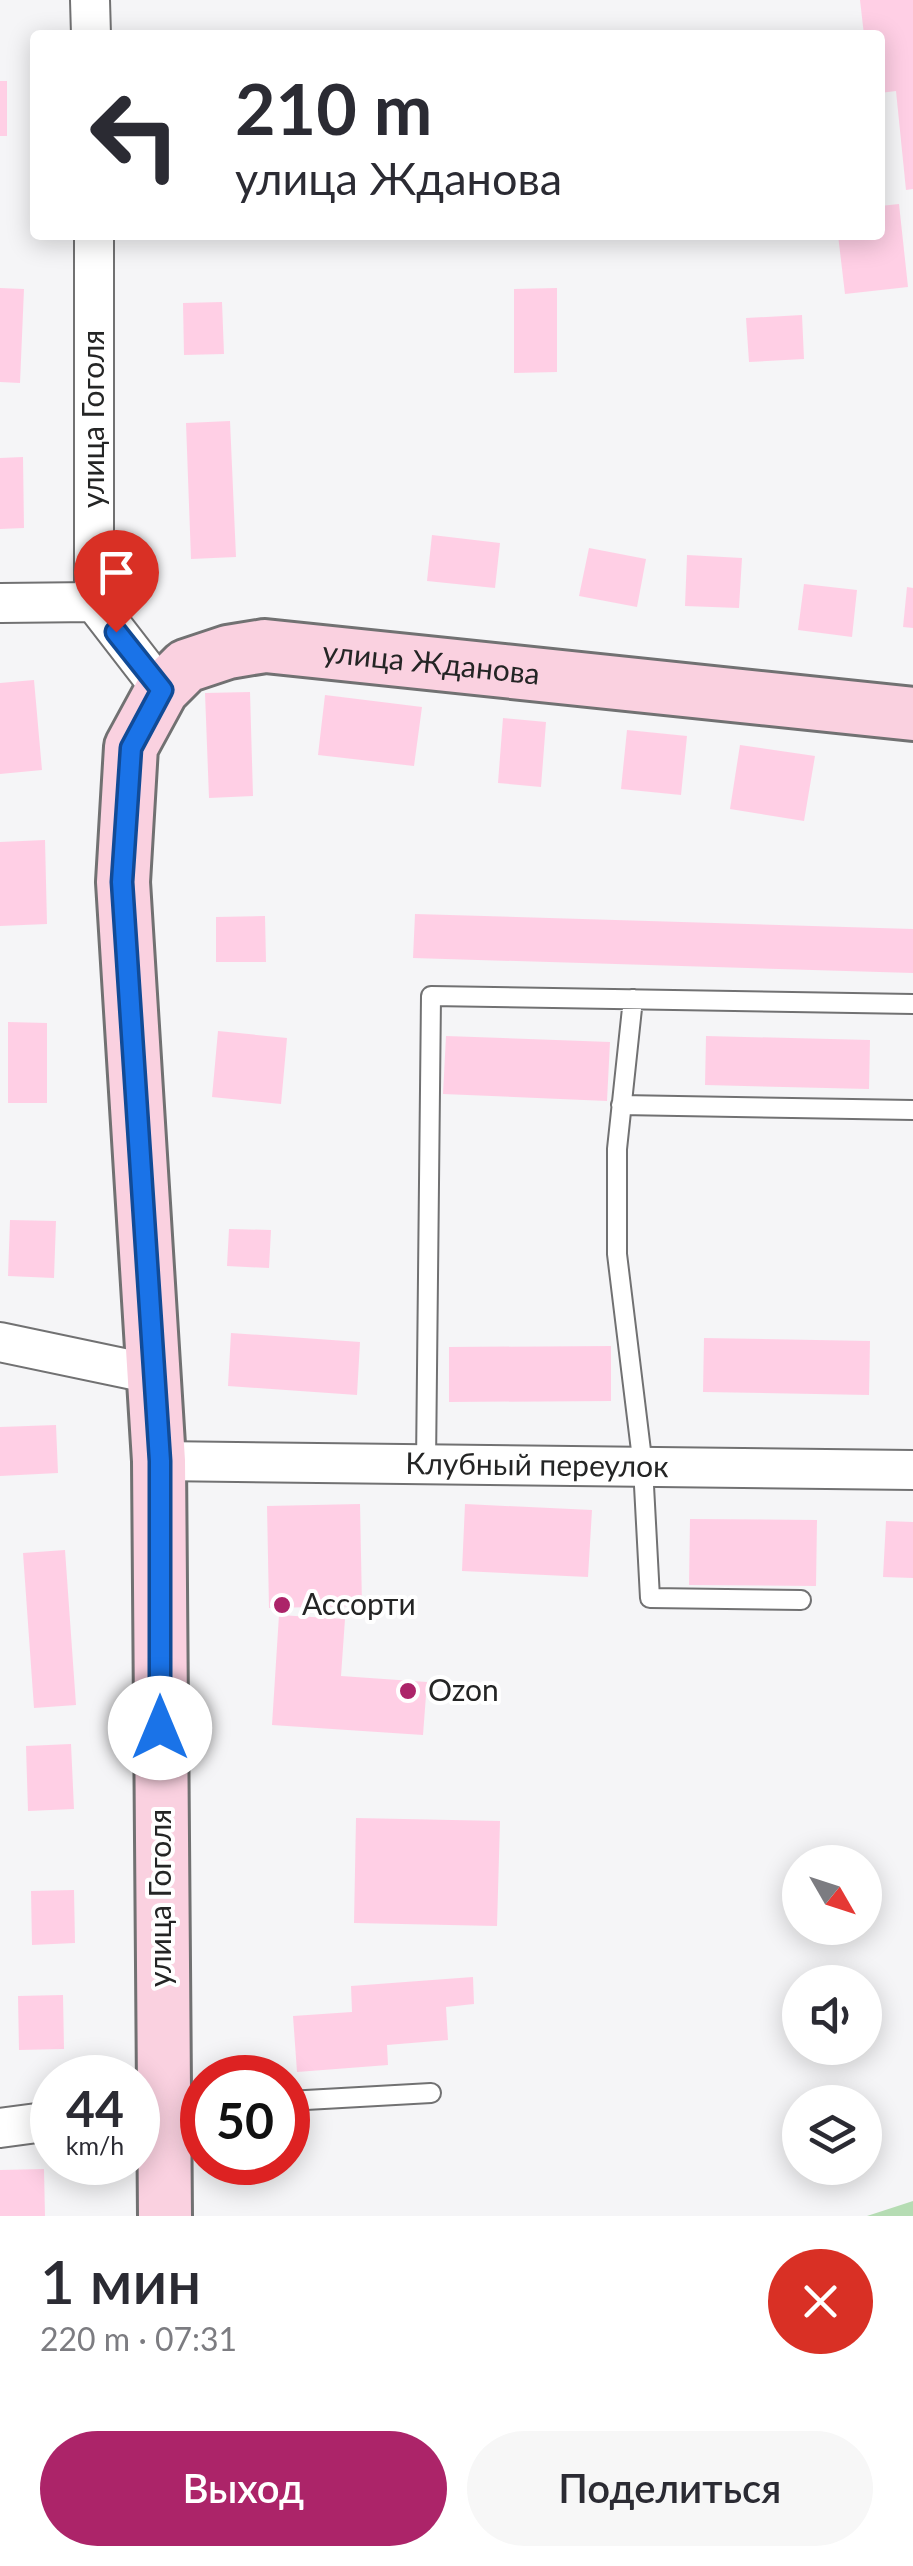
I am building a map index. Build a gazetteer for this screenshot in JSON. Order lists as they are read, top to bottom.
{
  "streets": {
    "main road": ["улица Гоголя", "улица Жданова"],
    "street": ["Клубный переулок"]
  },
  "crossings": [
    ["улица Гоголя", "улица Жданова"],
    ["улица Гоголя", "Клубный переулок"]
  ],
  "places": ["Ассорти", "Ozon"],
  "north": "bottom right",
  "page": {
    "turn": ["210 m", "улица Жданова"],
    "speed": "44 km/h",
    "limit": "50",
    "heading": ["1 мин", "220 m · 07:31"],
    "buttons": ["Выход", "Поделиться"]
  }
}
